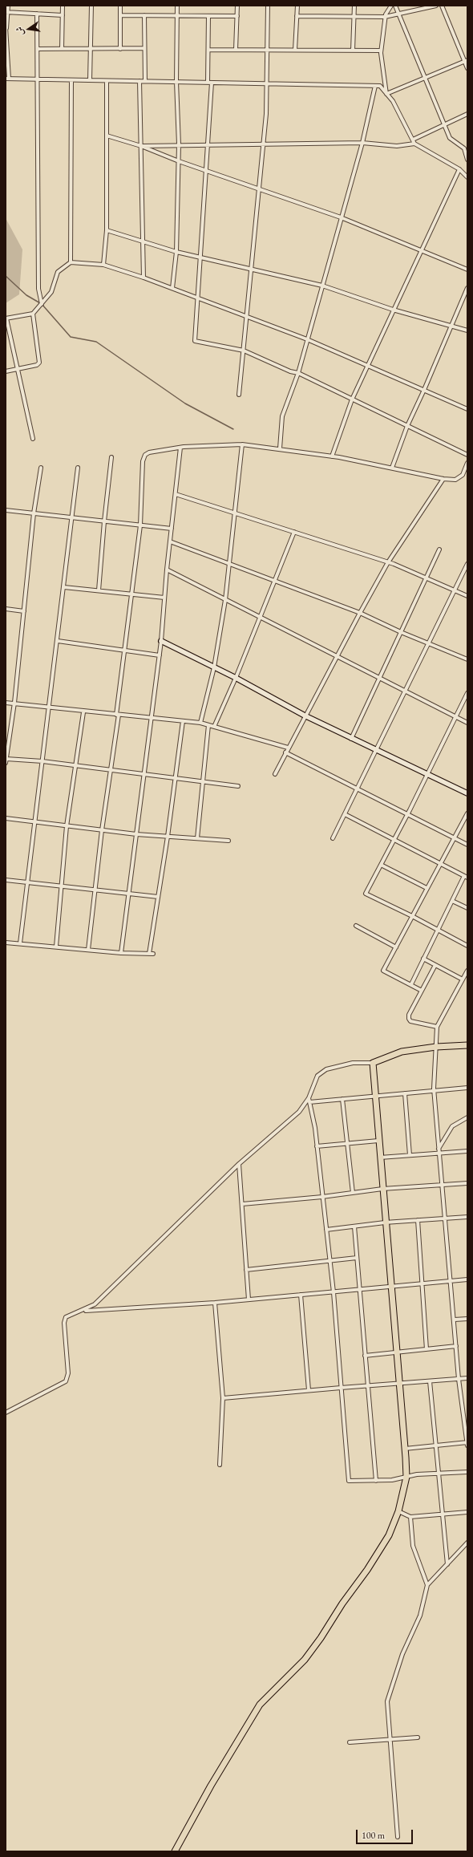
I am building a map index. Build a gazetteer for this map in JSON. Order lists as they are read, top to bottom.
{
  "scale_bar": "100 m",
  "north": "left"
}
